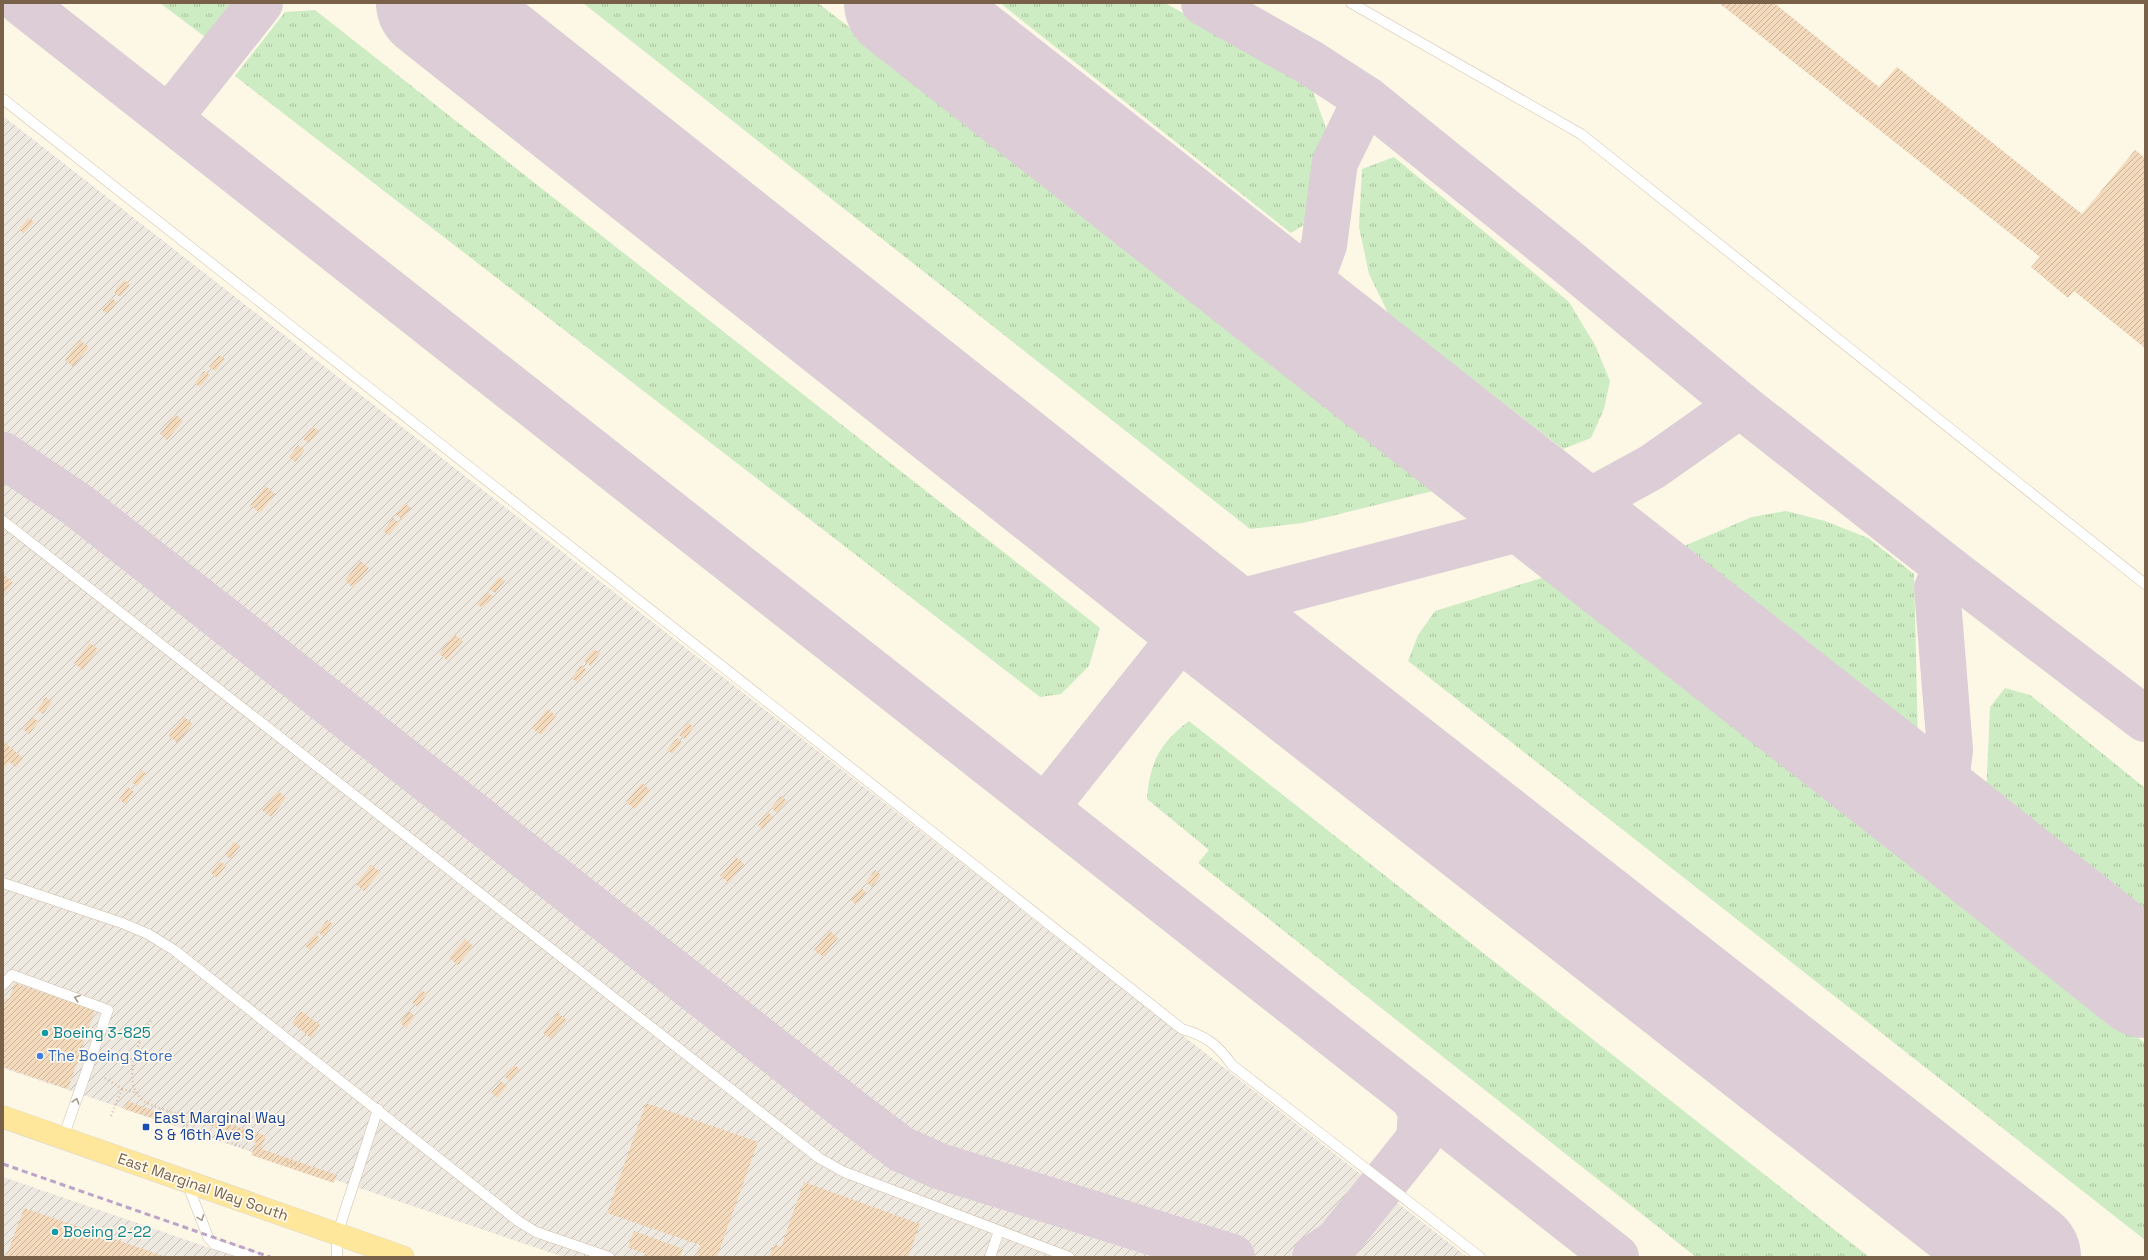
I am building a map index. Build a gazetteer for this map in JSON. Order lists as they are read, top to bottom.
{
  "streets": {
    "main road": ["East Marginal Way South"]
  },
  "places": {
    "other": ["Boeing 3-825", "The Boeing Store", "Boeing 2-22"],
    "transit": ["East Marginal Way S & 16th Ave S"]
  }
}
